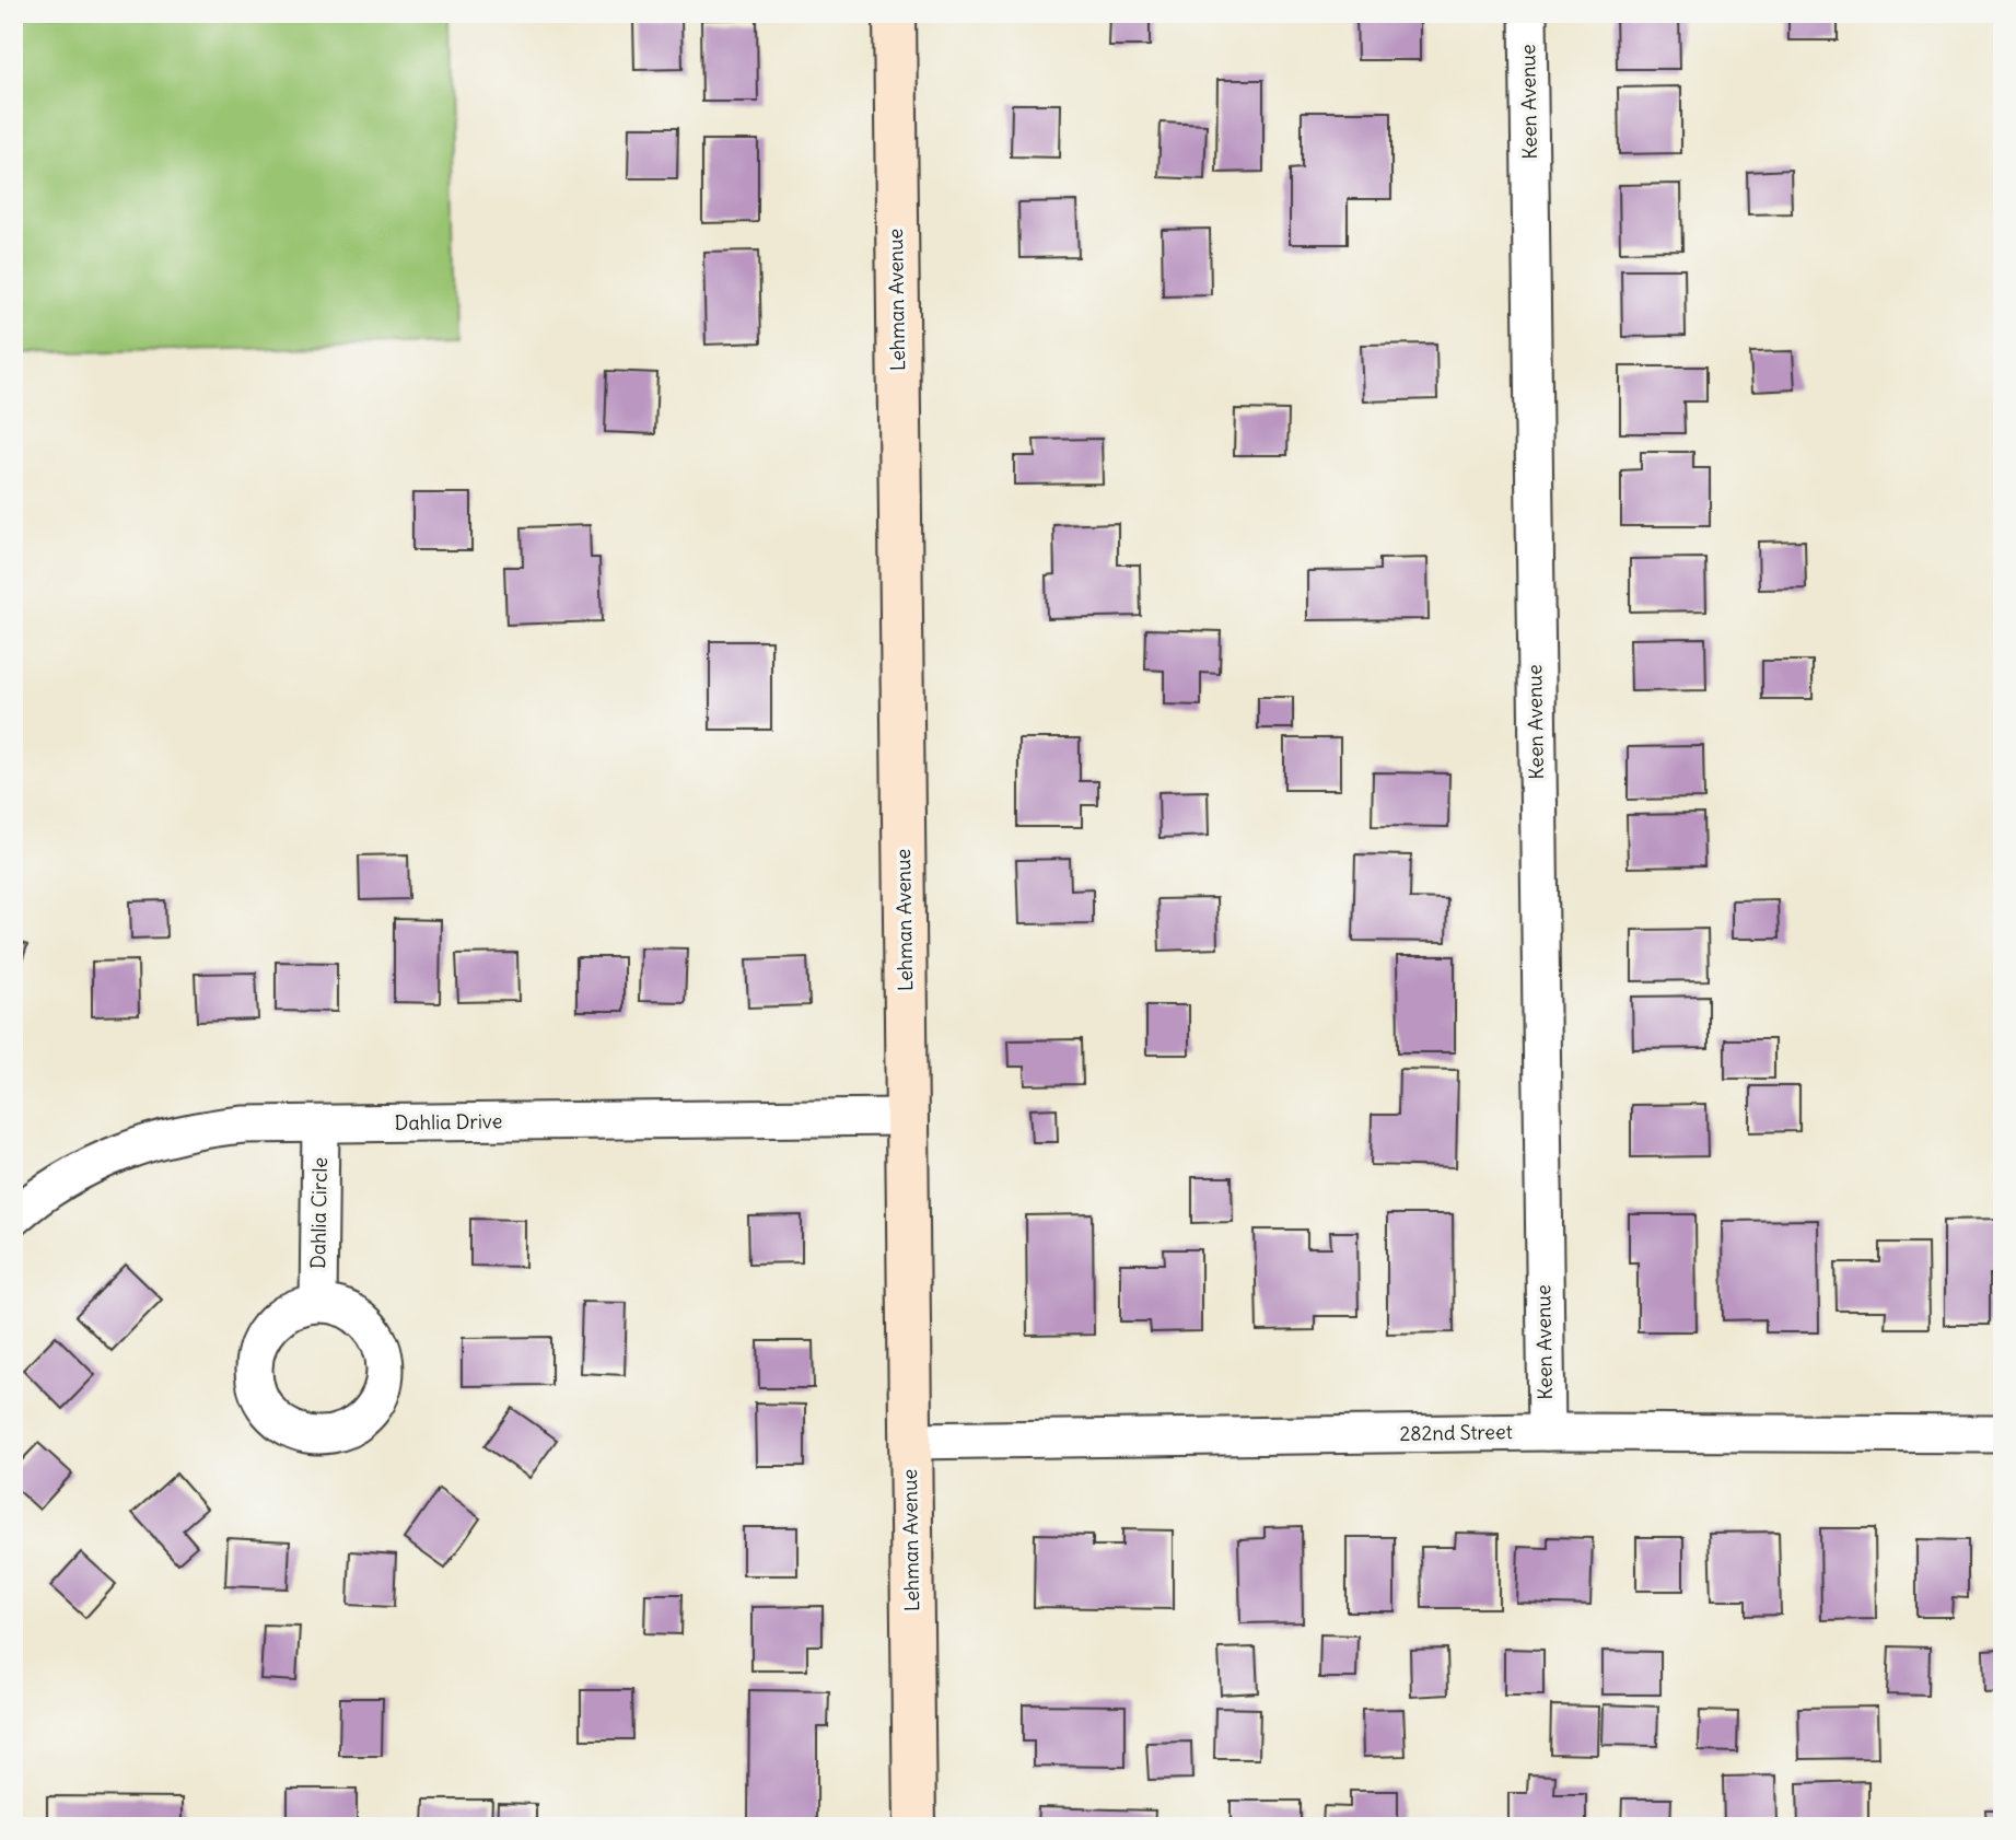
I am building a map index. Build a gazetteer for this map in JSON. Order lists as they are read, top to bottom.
{
  "streets": {
    "street": [
      "Keen Avenue",
      "Lehman Avenue",
      "Dahlia Drive",
      "Dahlia Circle",
      "282nd Street"
    ]
  },
  "crossings": [
    ["Keen Avenue", "282nd Street"],
    ["Lehman Avenue", "Dahlia Drive"],
    ["Lehman Avenue", "282nd Street"],
    ["Dahlia Drive", "Dahlia Circle"]
  ]
}
